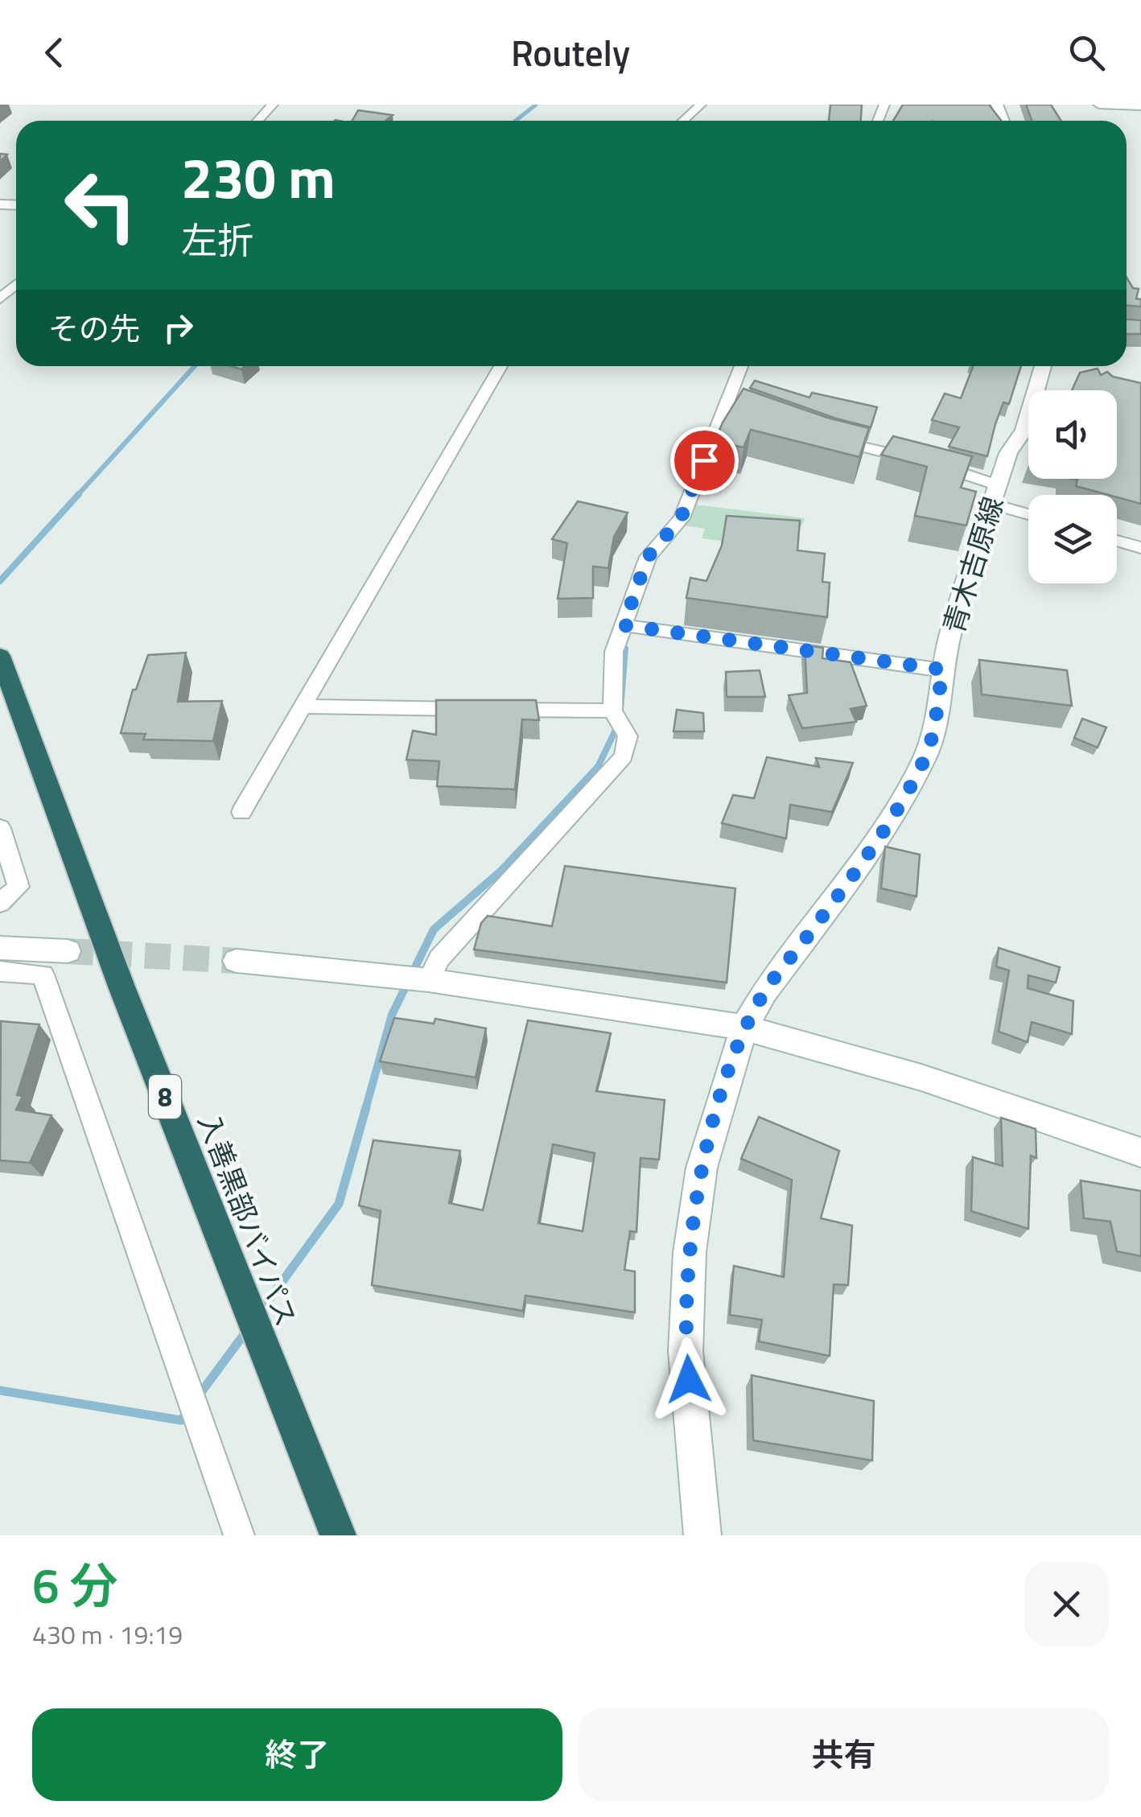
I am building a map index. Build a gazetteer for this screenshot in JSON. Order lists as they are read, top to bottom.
{
  "streets": {
    "highway": ["8", "入善黒部バイパス"],
    "main road": ["青木吉原線"]
  },
  "page": {
    "header": "Routely",
    "turn": ["230 m", "左折"],
    "then": "その先",
    "heading": ["6 分", "430 m · 19:19"],
    "buttons": ["終了", "共有"]
  }
}
